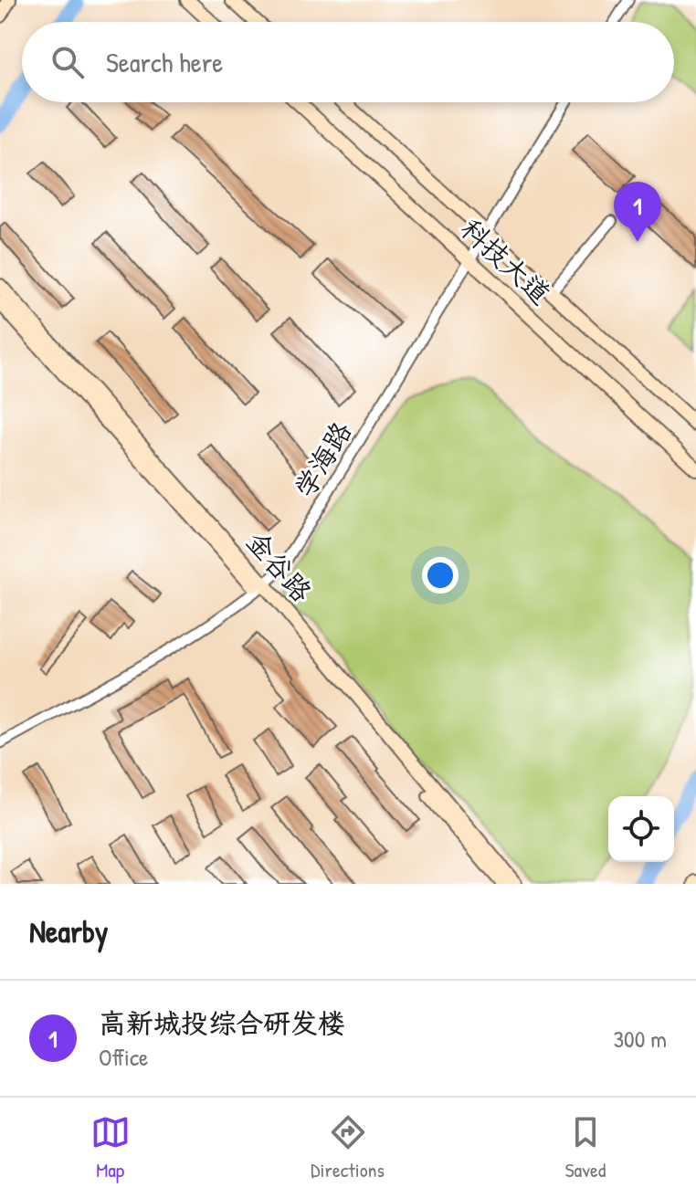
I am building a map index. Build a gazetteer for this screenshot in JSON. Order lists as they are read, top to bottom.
{
  "streets": {
    "street": ["科技大道", "学海路", "金谷路"]
  },
  "crossings": [
    ["科技大道", "学海路"],
    ["学海路", "金谷路"]
  ],
  "page": {
    "search": "Search here",
    "pins": "1",
    "heading": "Nearby",
    "list": [
      {
        "mark": "1",
        "name": "高新城投综合研发楼",
        "note": "Office",
        "value": "300 m"
      }
    ],
    "nav": ["Map", "Directions", "Saved"]
  }
}
